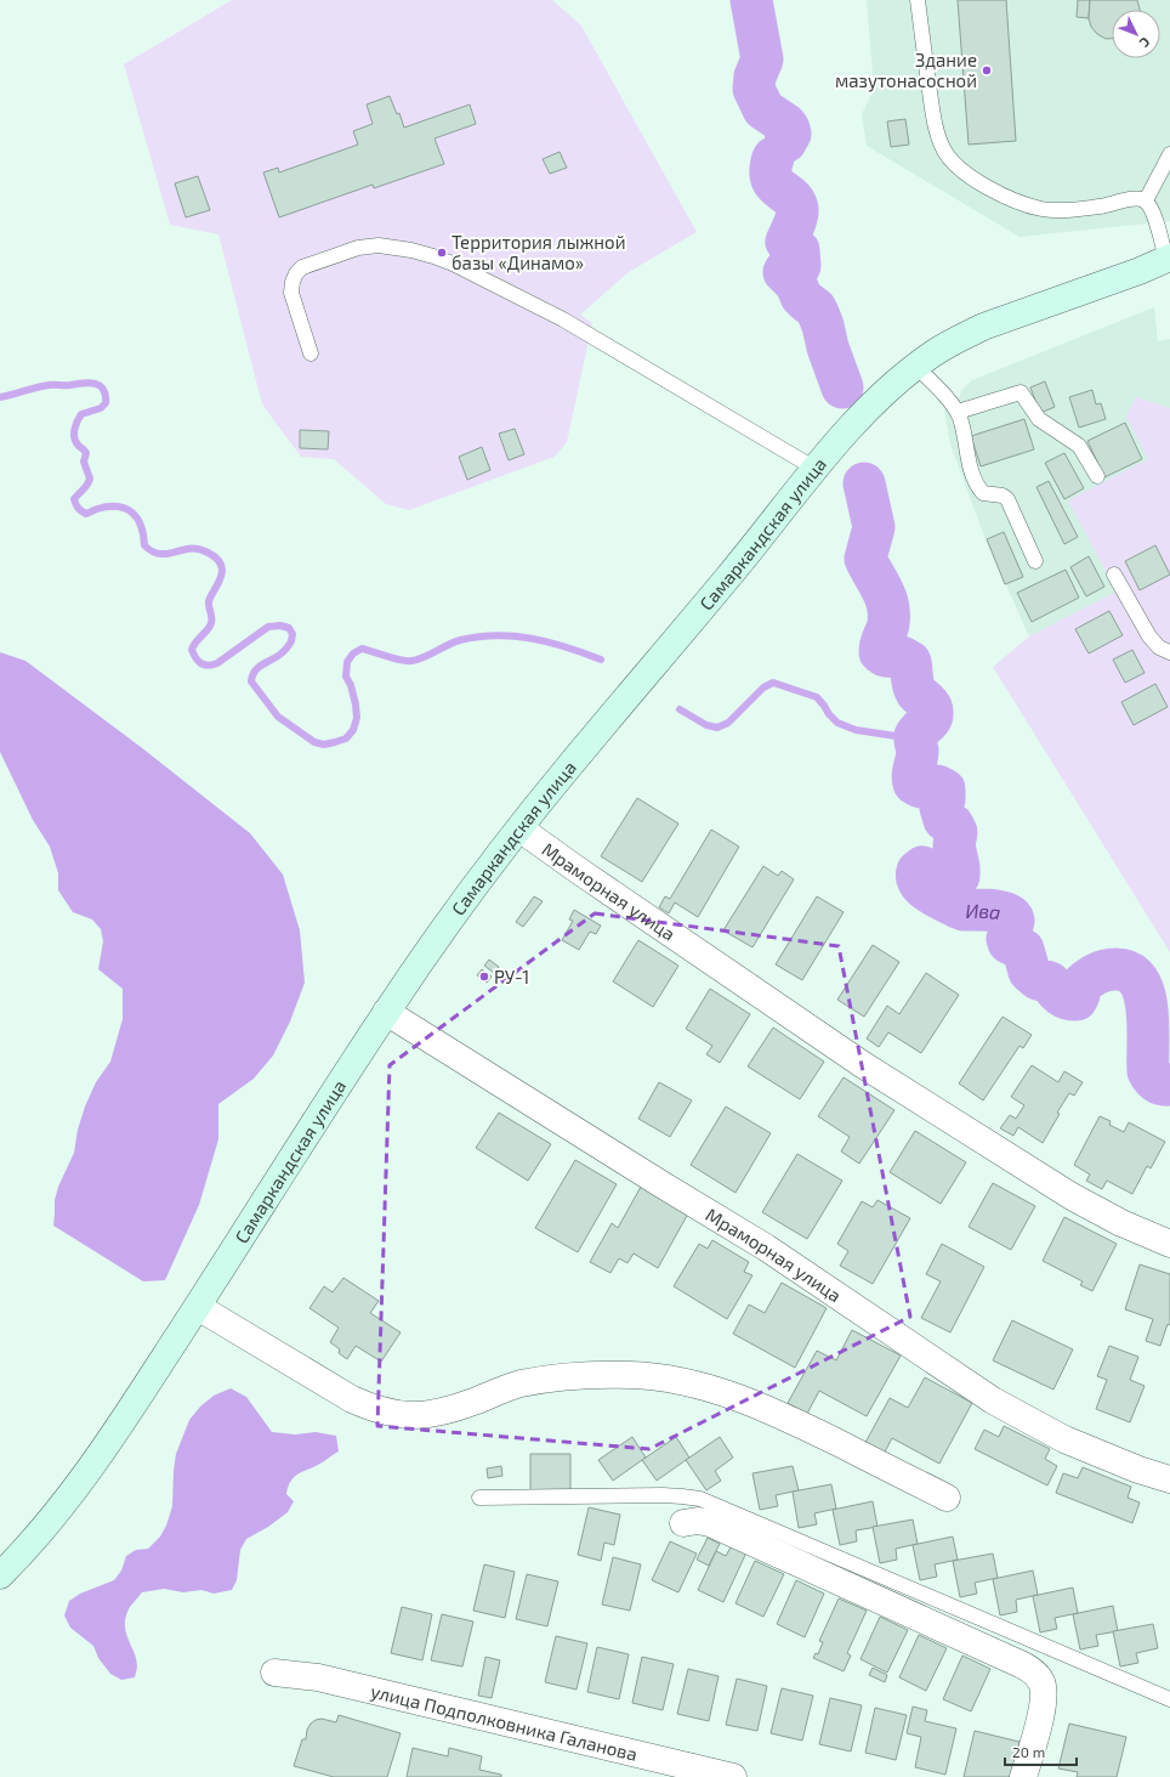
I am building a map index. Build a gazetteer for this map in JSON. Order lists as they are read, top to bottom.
{
  "streets": {
    "street": ["Самаркандская улица", "Мраморная улица", "улица Подполковника Галанова"]
  },
  "crossings": [
    ["Самаркандская улица", "Мраморная улица"]
  ],
  "water": ["Ива"],
  "places": ["Здание мазутонасосной", "Территория лыжной базы «Динамо»", "РУ-1"],
  "scale_bar": "20 m",
  "north": "bottom right"
}
